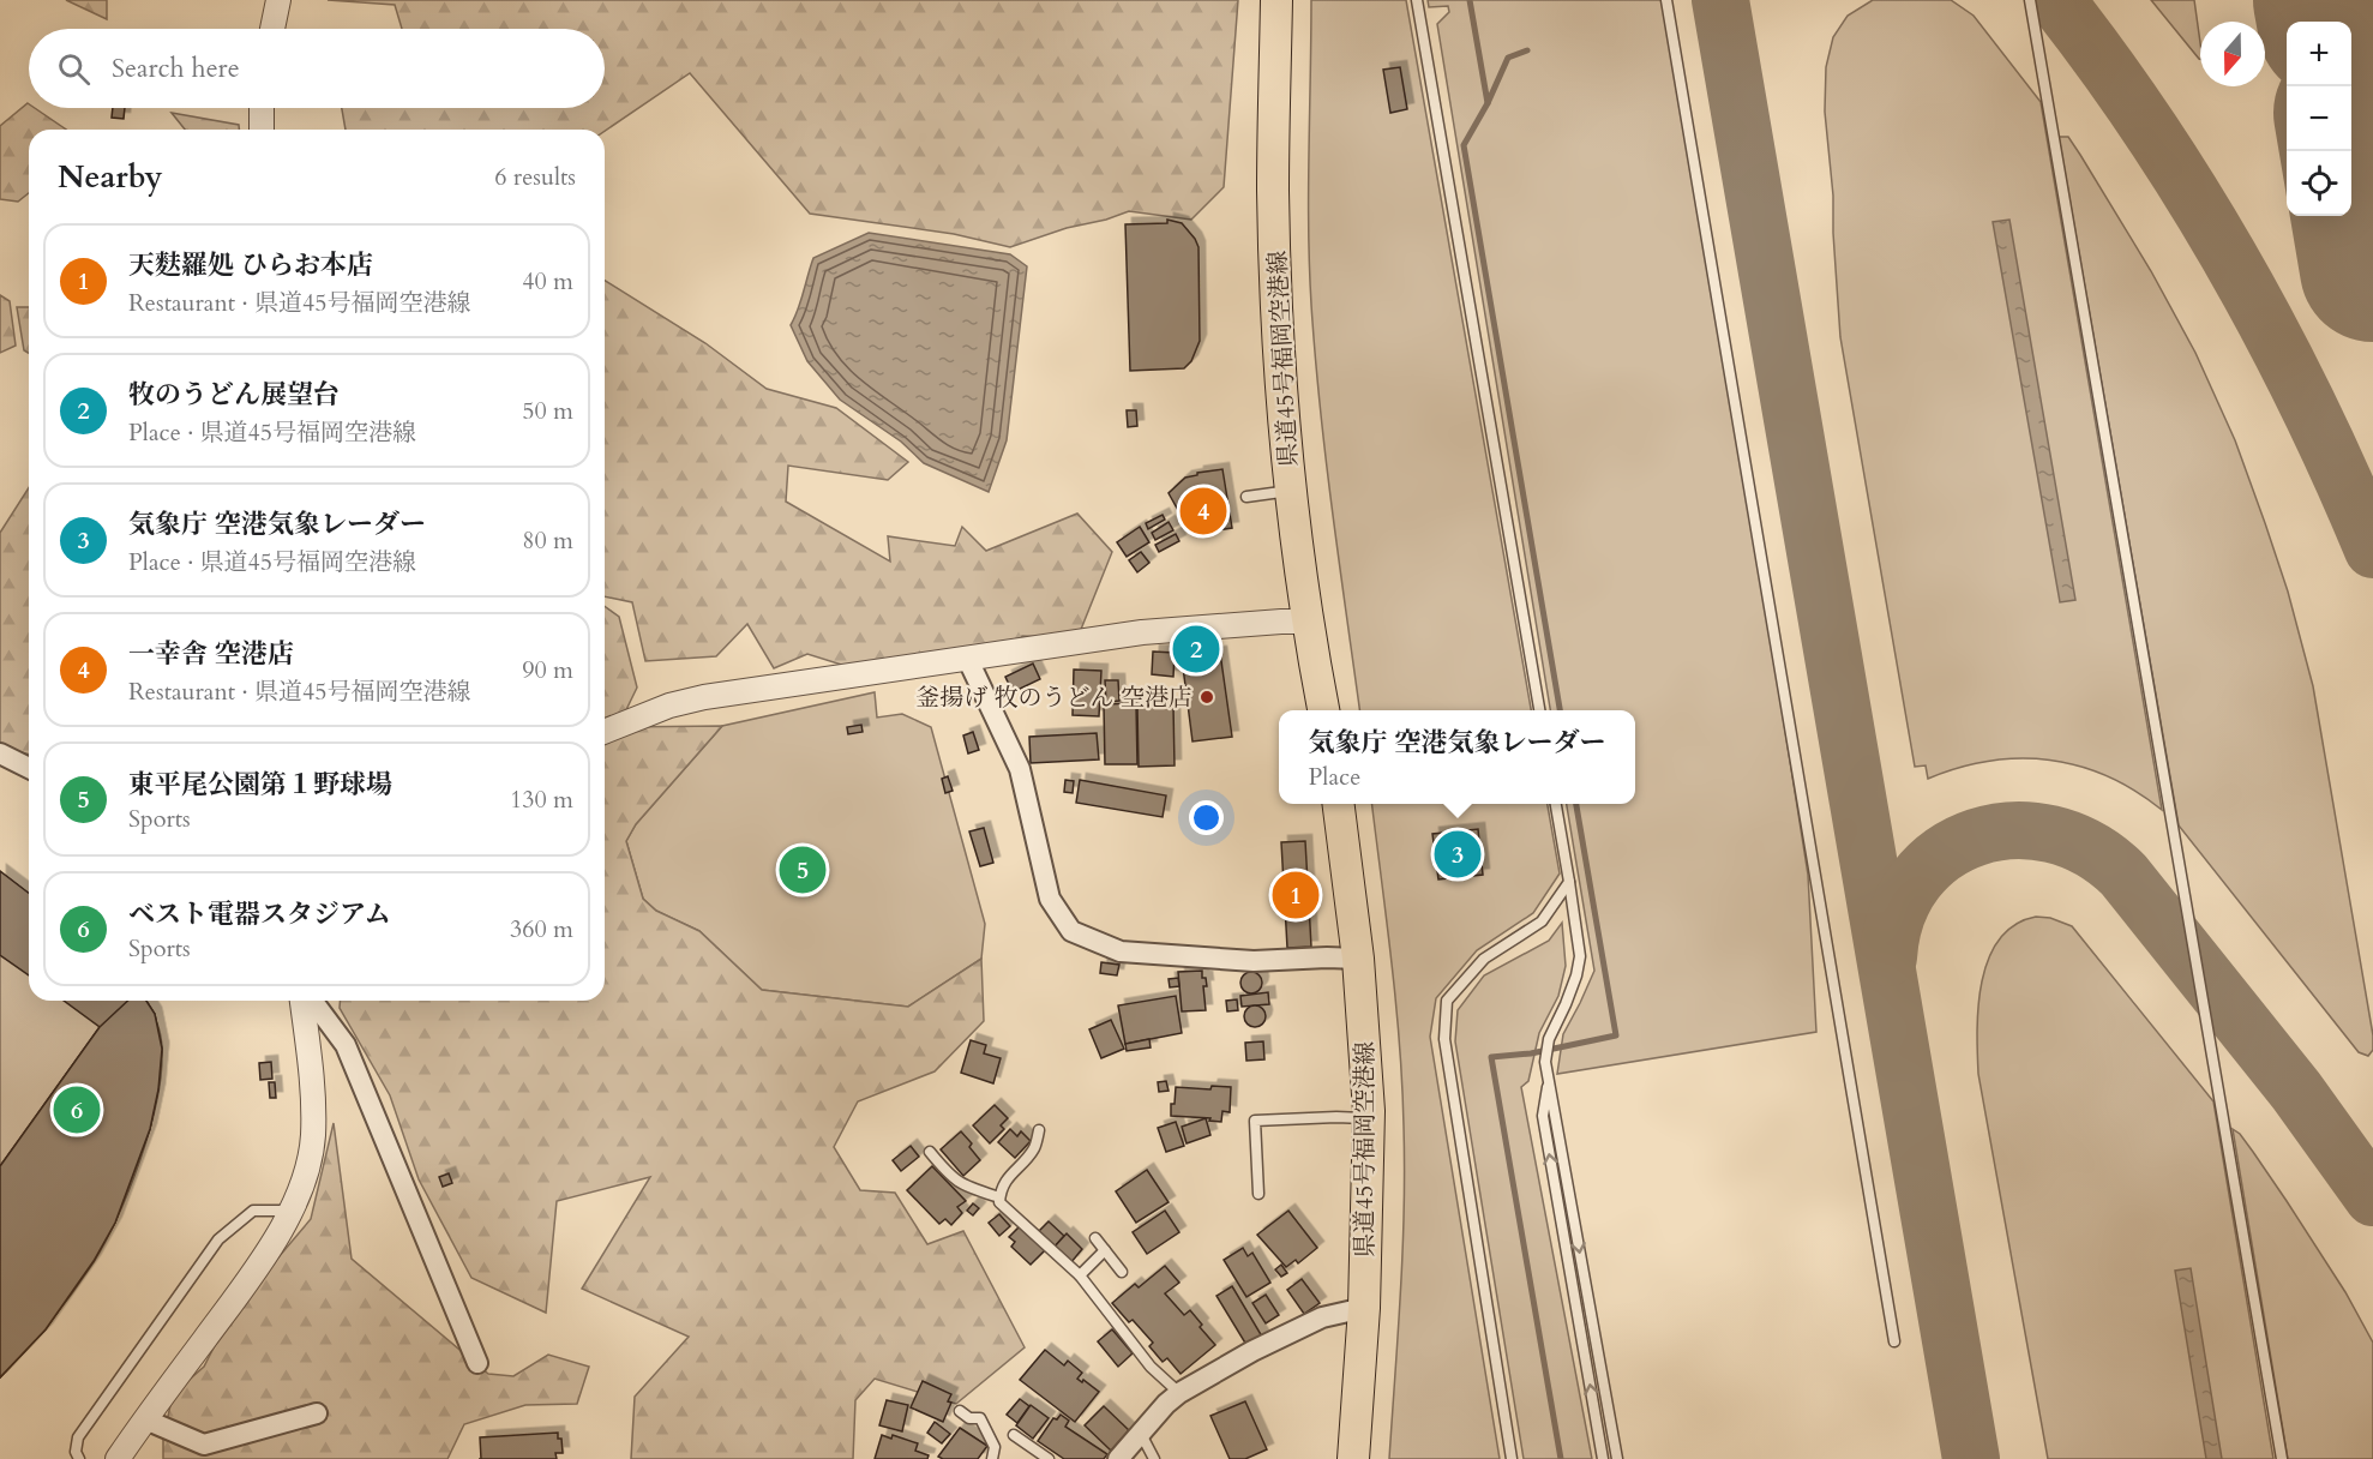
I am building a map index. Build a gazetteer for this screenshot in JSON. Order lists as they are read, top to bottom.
{
  "streets": {
    "main road": ["県道45号福岡空港線"]
  },
  "places": ["釜揚げ 牧のうどん 空港店"],
  "north": "bottom",
  "page": {
    "map_buttons": ["+", "−"],
    "search": "Search here",
    "heading": ["Nearby", "6 results"],
    "list": [
      {
        "mark": "1",
        "name": "天麩羅処 ひらお本店",
        "note": "Restaurant · 県道45号福岡空港線",
        "value": "40 m"
      },
      {
        "mark": "2",
        "name": "牧のうどん展望台",
        "note": "Place · 県道45号福岡空港線",
        "value": "50 m"
      },
      {
        "mark": "3",
        "name": "気象庁 空港気象レーダー",
        "note": "Place · 県道45号福岡空港線",
        "value": "80 m"
      },
      {
        "mark": "4",
        "name": "一幸舎 空港店",
        "note": "Restaurant · 県道45号福岡空港線",
        "value": "90 m"
      },
      {
        "mark": "5",
        "name": "東平尾公園第１野球場",
        "note": "Sports",
        "value": "130 m"
      },
      {
        "mark": "6",
        "name": "ベスト電器スタジアム",
        "note": "Sports",
        "value": "360 m"
      }
    ],
    "pins": [
      "4",
      "2",
      "3",
      "5",
      "1",
      "6"
    ],
    "popup": ["気象庁 空港気象レーダー", "Place"]
  }
}
